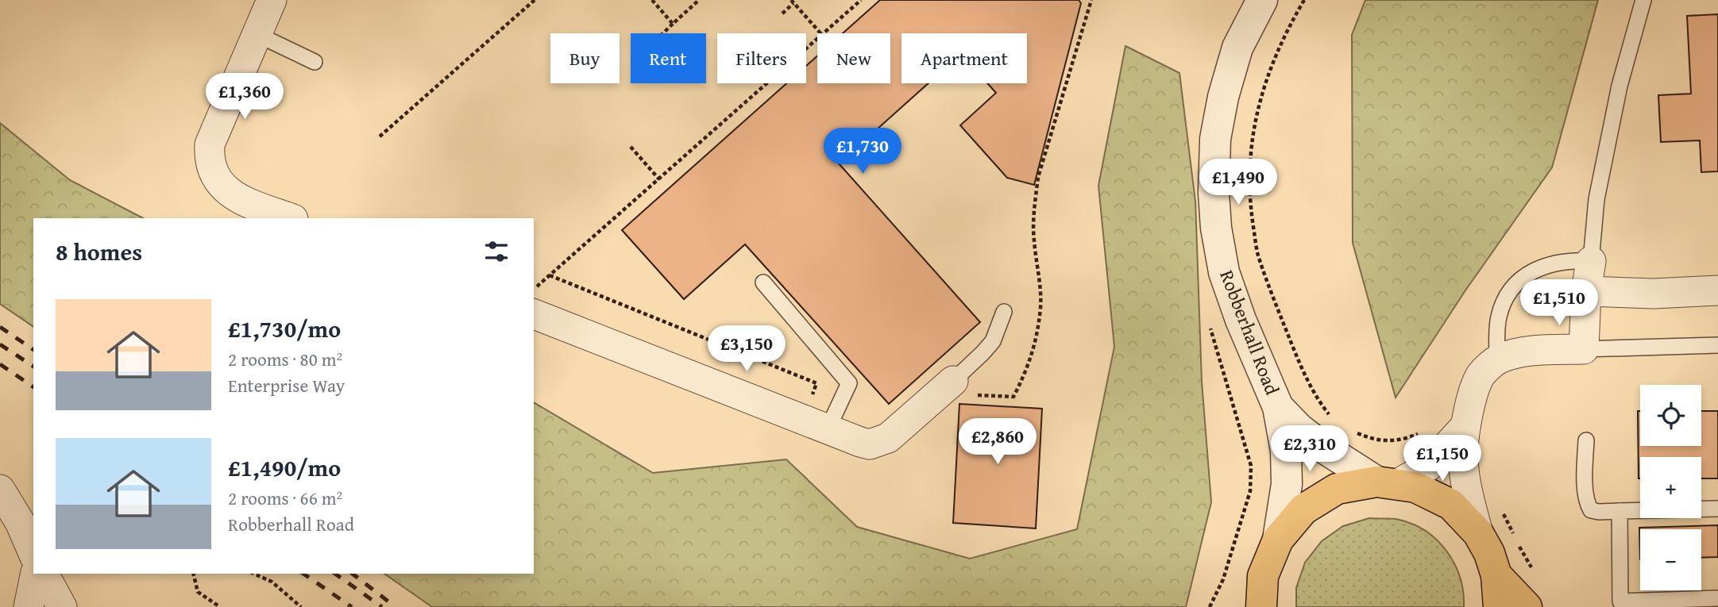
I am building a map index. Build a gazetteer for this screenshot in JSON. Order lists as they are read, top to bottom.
{
  "streets": {
    "street": ["Robberhall Road"]
  },
  "page": {
    "chip": [
      "Buy",
      "Rent",
      "Filters",
      "New",
      "Apartment"
    ],
    "price": [
      "£1,360",
      "£1,730",
      "£1,490",
      "£1,510",
      "£3,150",
      "£2,860",
      "£2,310",
      "£1,150"
    ],
    "heading": "8 homes",
    "list": [
      {
        "name": "£1,730/mo",
        "note": "2 rooms · 80 m² · Enterprise Way"
      },
      {
        "name": "£1,490/mo",
        "note": "2 rooms · 66 m² · Robberhall Road"
      }
    ],
    "map_buttons": ["+", "−"]
  }
}
